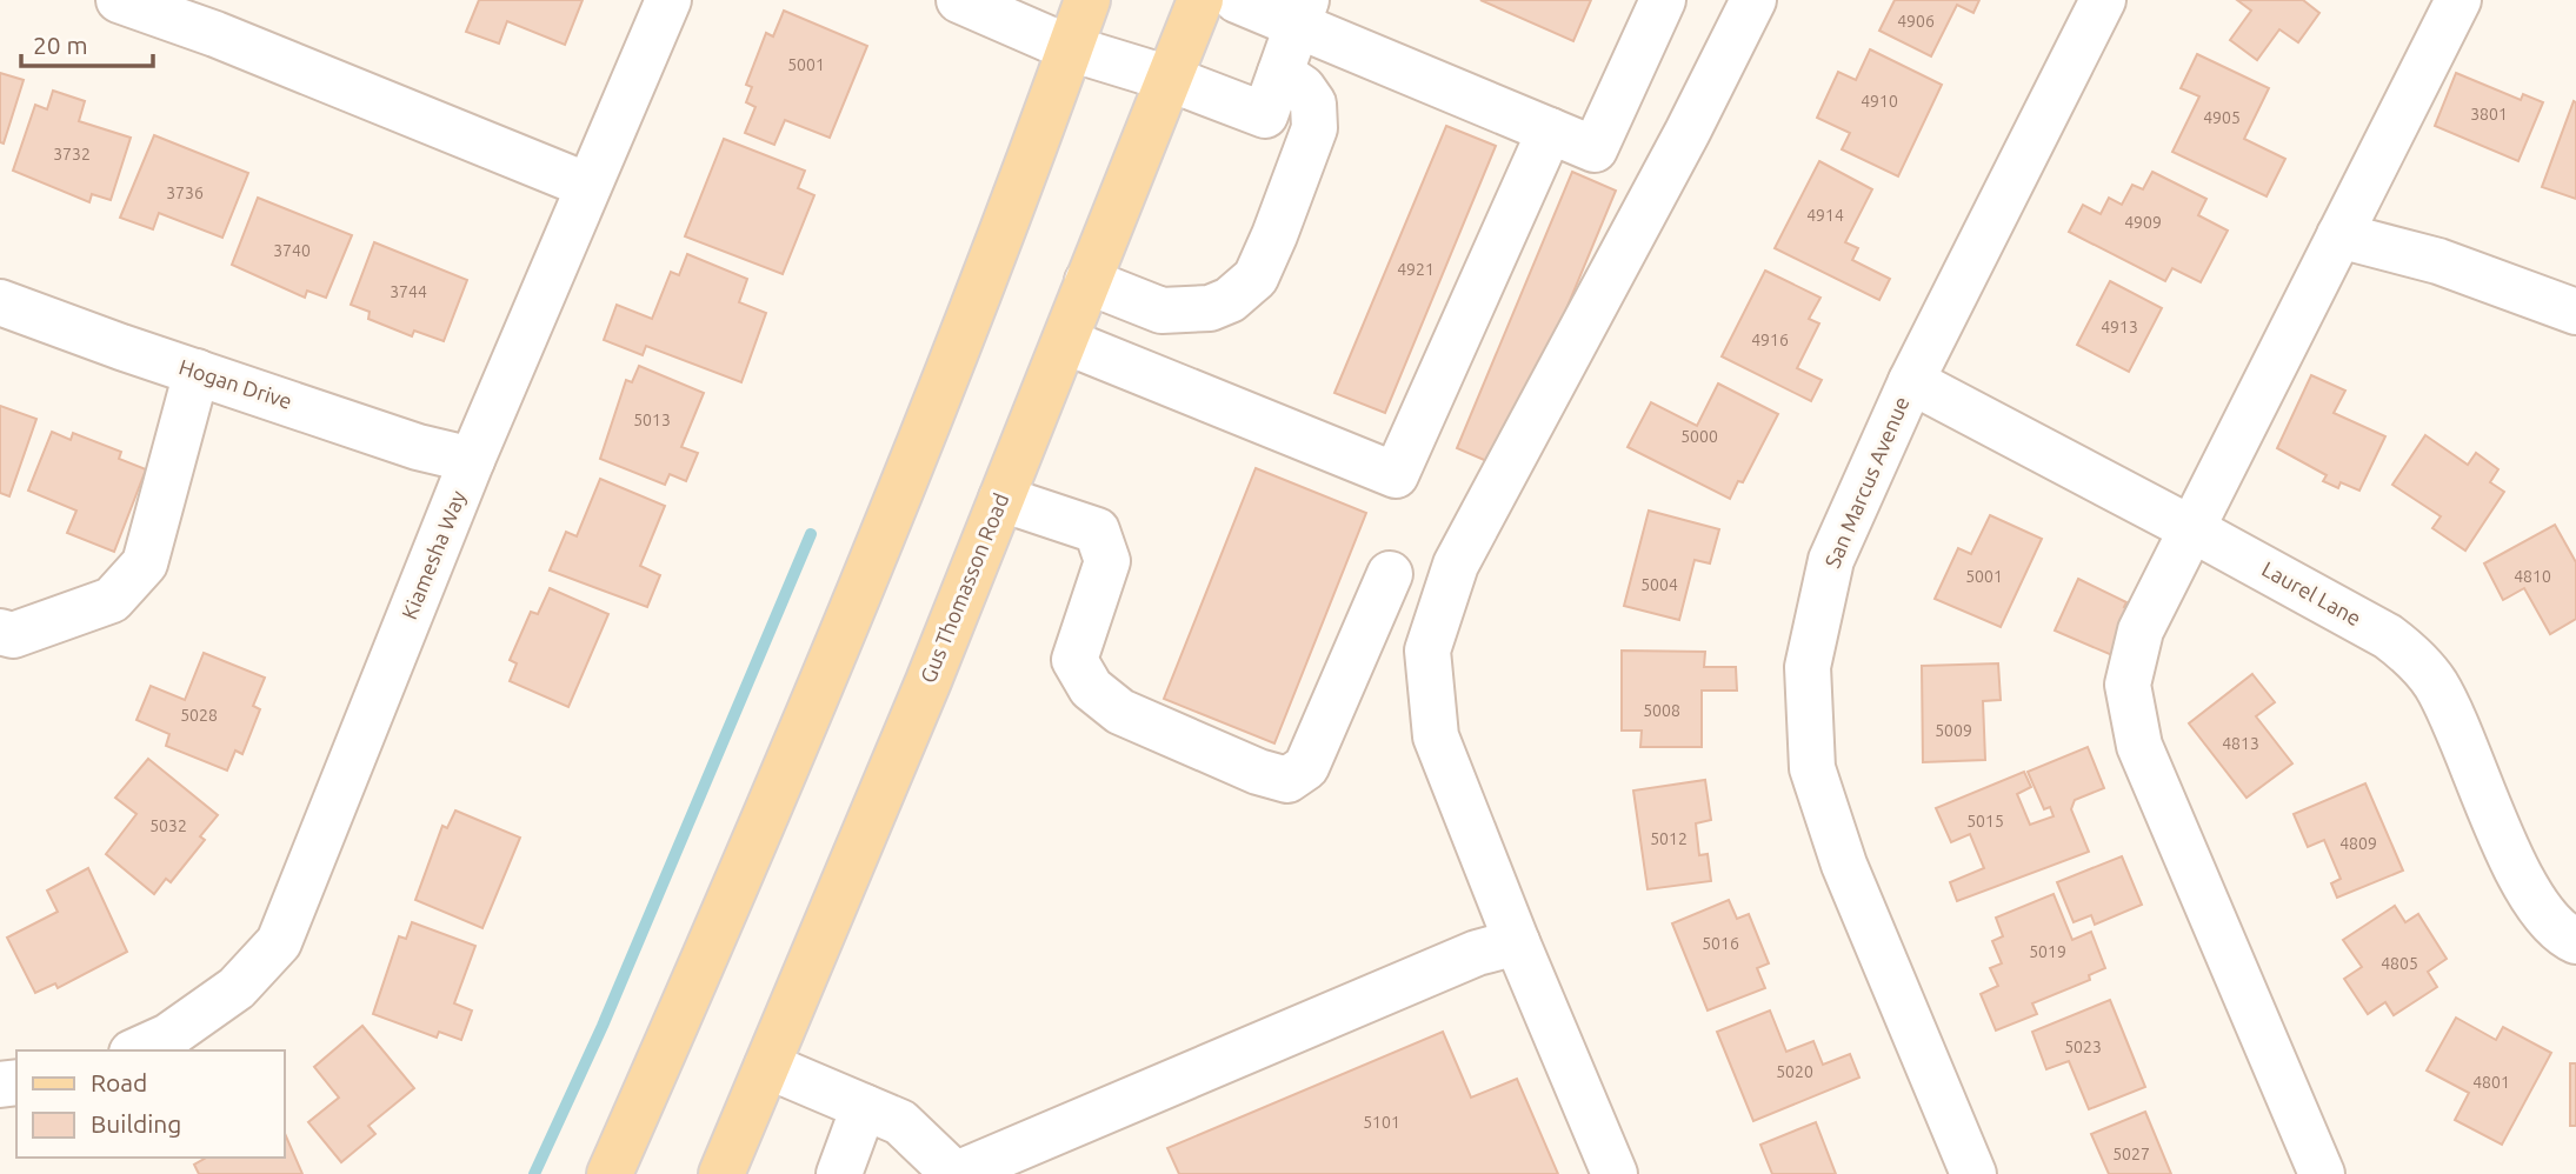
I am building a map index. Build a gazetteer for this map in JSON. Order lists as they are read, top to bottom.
{
  "streets": {
    "main road": ["Gus Thomasson Road"],
    "street": [
      "Hogan Drive",
      "San Marcus Avenue",
      "Kiamesha Way",
      "Laurel Lane"
    ]
  },
  "crossings": [
    ["Hogan Drive", "Kiamesha Way"],
    ["San Marcus Avenue", "Laurel Lane"]
  ],
  "house_numbers": [
    "4906",
    "5001",
    "4910",
    "3801",
    "4905",
    "3732",
    "3736",
    "4914",
    "4909",
    "3740",
    "4921",
    "3744",
    "4913",
    "4916",
    "5013",
    "5000",
    "5001",
    "4810",
    "5004",
    "5008",
    "5028",
    "5009",
    "4813",
    "5015",
    "5032",
    "5012",
    "4809",
    "5016",
    "5019",
    "4805",
    "5023",
    "5020",
    "4801",
    "5101",
    "5027"
  ],
  "legend": ["Road", "Building"],
  "scale_bar": "20 m"
}
